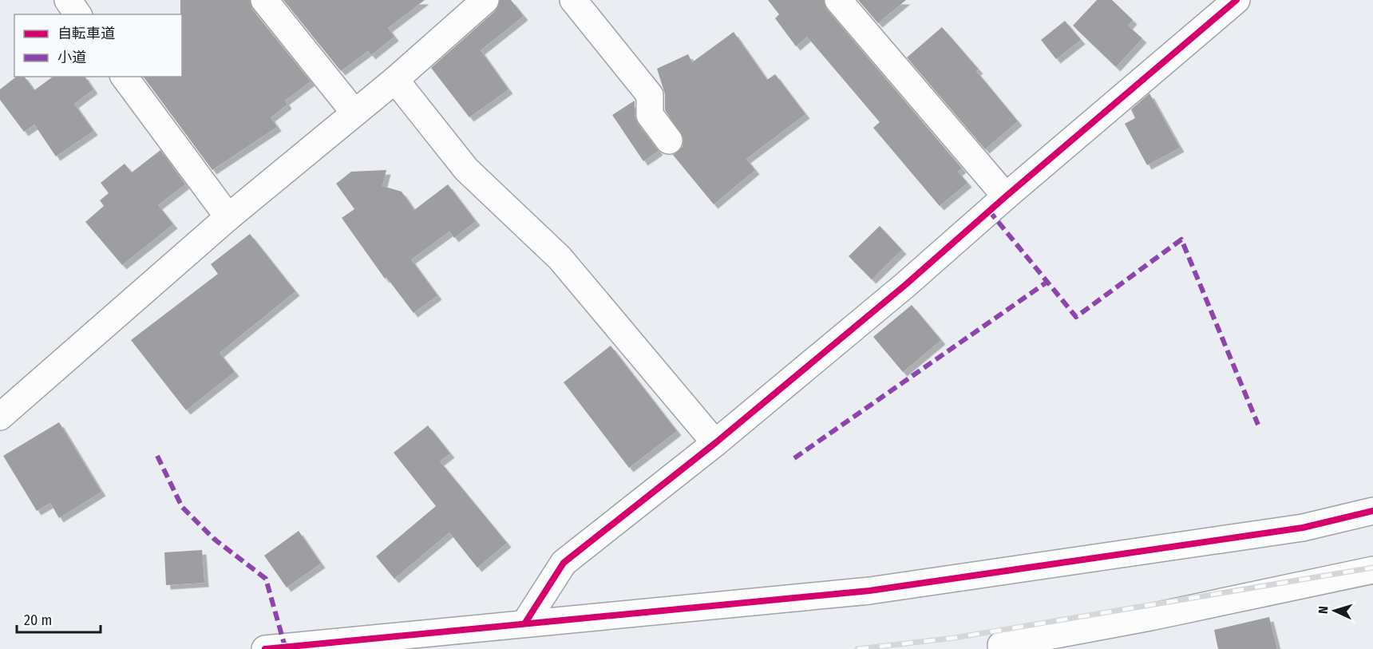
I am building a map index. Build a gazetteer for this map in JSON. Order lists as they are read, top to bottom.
{
  "legend": ["自転車道", "小道"],
  "scale_bar": "20 m",
  "north": "left"
}
